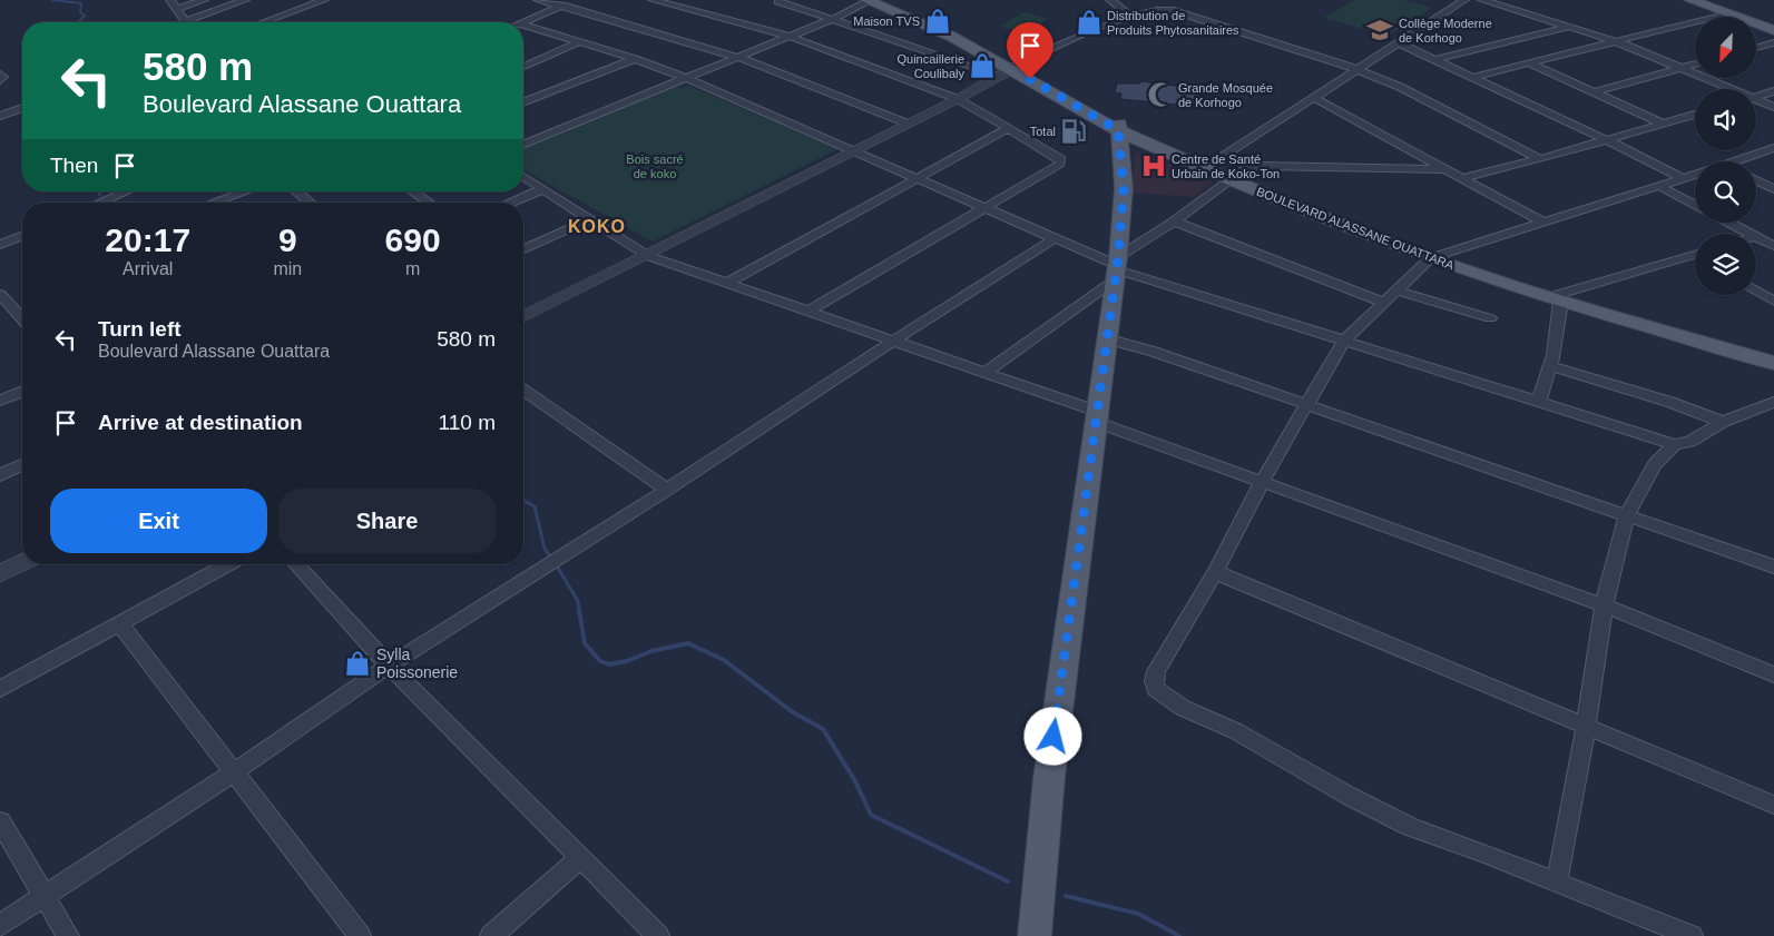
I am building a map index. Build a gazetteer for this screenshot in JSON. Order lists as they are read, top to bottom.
{
  "streets": {
    "main road": ["BOULEVARD ALASSANE OUATTARA"]
  },
  "districts": ["KOKO"],
  "parks": ["Bois sacré de koko"],
  "places": {
    "shop": [
      "Maison TVS",
      "Distribution de Produits Phytosanitaires",
      "Quincaillerie Coulibaly",
      "Sylla Poissonerie"
    ],
    "school or university": ["Collège Moderne de Korhogo"],
    "mosque": ["Grande Mosquée de Korhogo"],
    "fuel station": ["Total"],
    "hospital": ["Centre de Santé Urbain de Koko-Ton"]
  },
  "north": "bottom left",
  "page": {
    "turn": ["580 m", "Boulevard Alassane Ouattara"],
    "then": "Then",
    "eta": [
      "20:17",
      "Arrival",
      "9",
      "min",
      "690",
      "m"
    ],
    "list": [
      {
        "name": "Turn left",
        "note": "Boulevard Alassane Ouattara",
        "value": "580 m"
      },
      {
        "name": "Arrive at destination",
        "value": "110 m"
      }
    ],
    "buttons": ["Exit", "Share"]
  }
}
